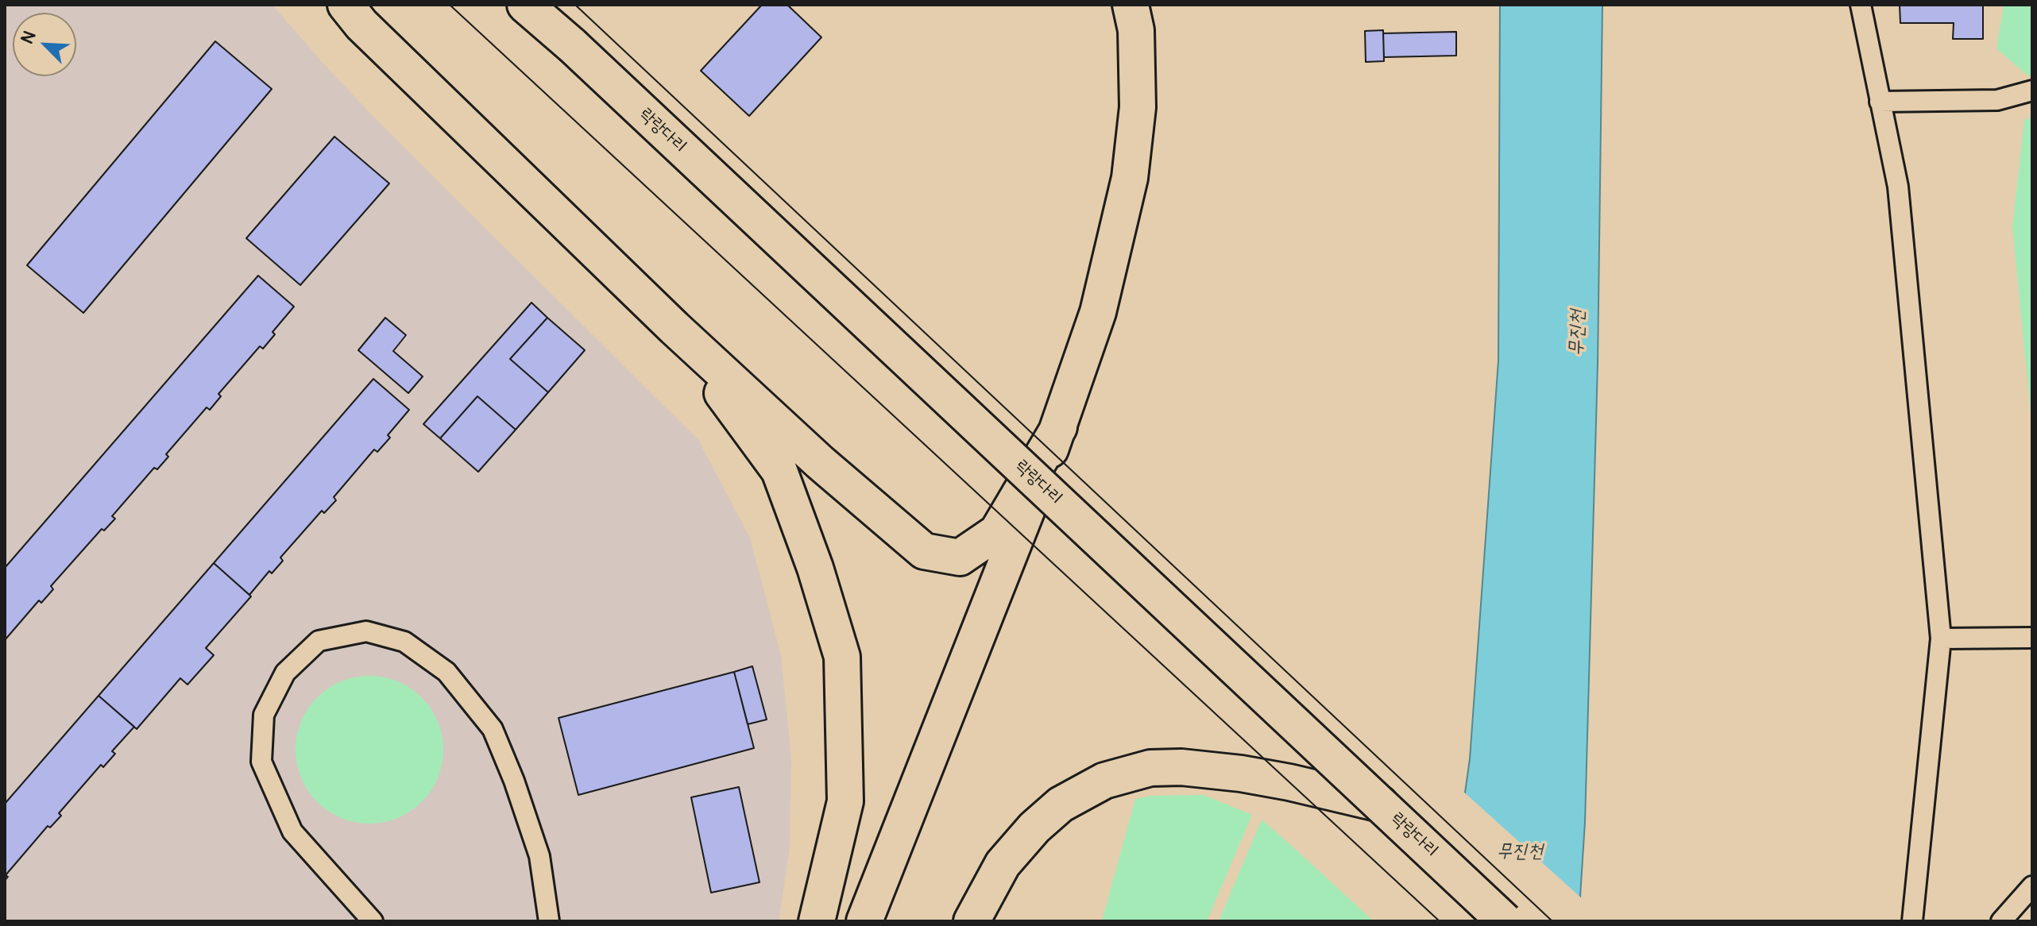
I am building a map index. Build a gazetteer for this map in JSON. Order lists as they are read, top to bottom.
{
  "streets": {
    "main road": ["락랑다리"]
  },
  "water": ["무진천"],
  "north": "top left"
}
